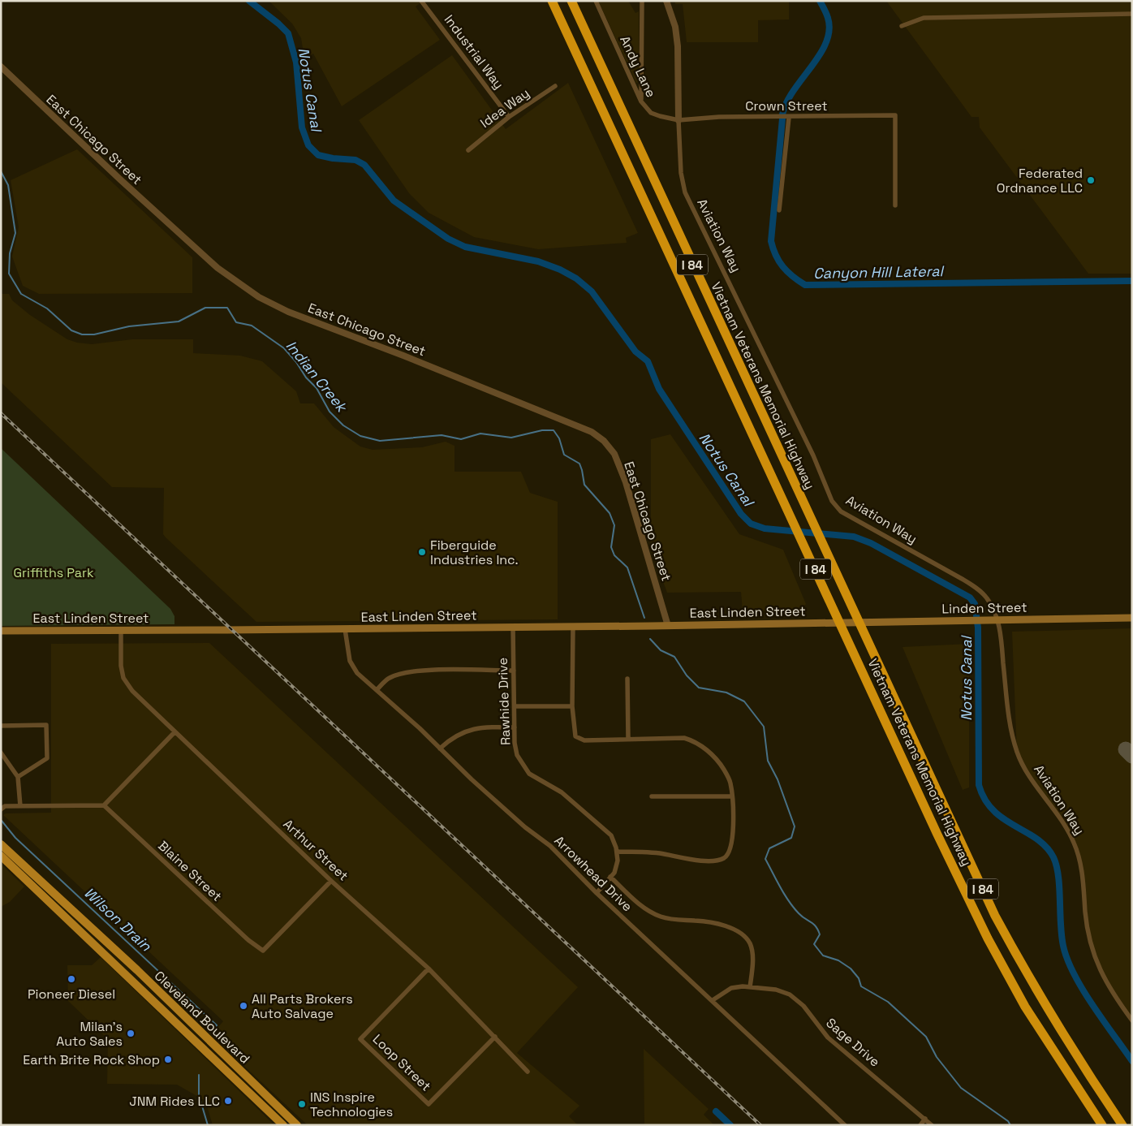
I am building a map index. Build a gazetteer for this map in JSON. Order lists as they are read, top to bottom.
{
  "streets": {
    "highway": ["I 84", "Vietnam Veterans Memorial Highway"],
    "main road": ["Linden Street", "East Linden Street", "Cleveland Boulevard"],
    "street": [
      "Industrial Way",
      "Andy Lane",
      "Crown Street",
      "Idea Way",
      "East Chicago Street",
      "Aviation Way",
      "Rawhide Drive",
      "Arthur Street",
      "Blaine Street",
      "Arrowhead Drive",
      "Sage Drive",
      "Loop Street"
    ]
  },
  "crossings": [
    ["Industrial Way", "Idea Way"],
    ["Andy Lane", "Crown Street"],
    ["Andy Lane", "Aviation Way"],
    ["Crown Street", "Aviation Way"],
    ["East Chicago Street", "East Linden Street"],
    ["Aviation Way", "Linden Street"],
    ["Linden Street", "East Linden Street"],
    ["East Linden Street", "Rawhide Drive"],
    ["East Linden Street", "Arthur Street"],
    ["East Linden Street", "Arrowhead Drive"],
    ["Rawhide Drive", "Arrowhead Drive"],
    ["Arthur Street", "Blaine Street"],
    ["Arthur Street", "Loop Street"],
    ["Arrowhead Drive", "Sage Drive"]
  ],
  "water": [
    "Notus Canal",
    "Canyon Hill Lateral",
    "Indian Creek",
    "Wilson Drain"
  ],
  "parks": ["Griffiths Park"],
  "places": [
    "Federated Ordnance LLC",
    "Fiberguide Industries Inc.",
    "Pioneer Diesel",
    "All Parts Brokers Auto Salvage",
    "Milan's Auto Sales",
    "Earth Brite Rock Shop",
    "JNM Rides LLC",
    "INS Inspire Technologies"
  ]
}
